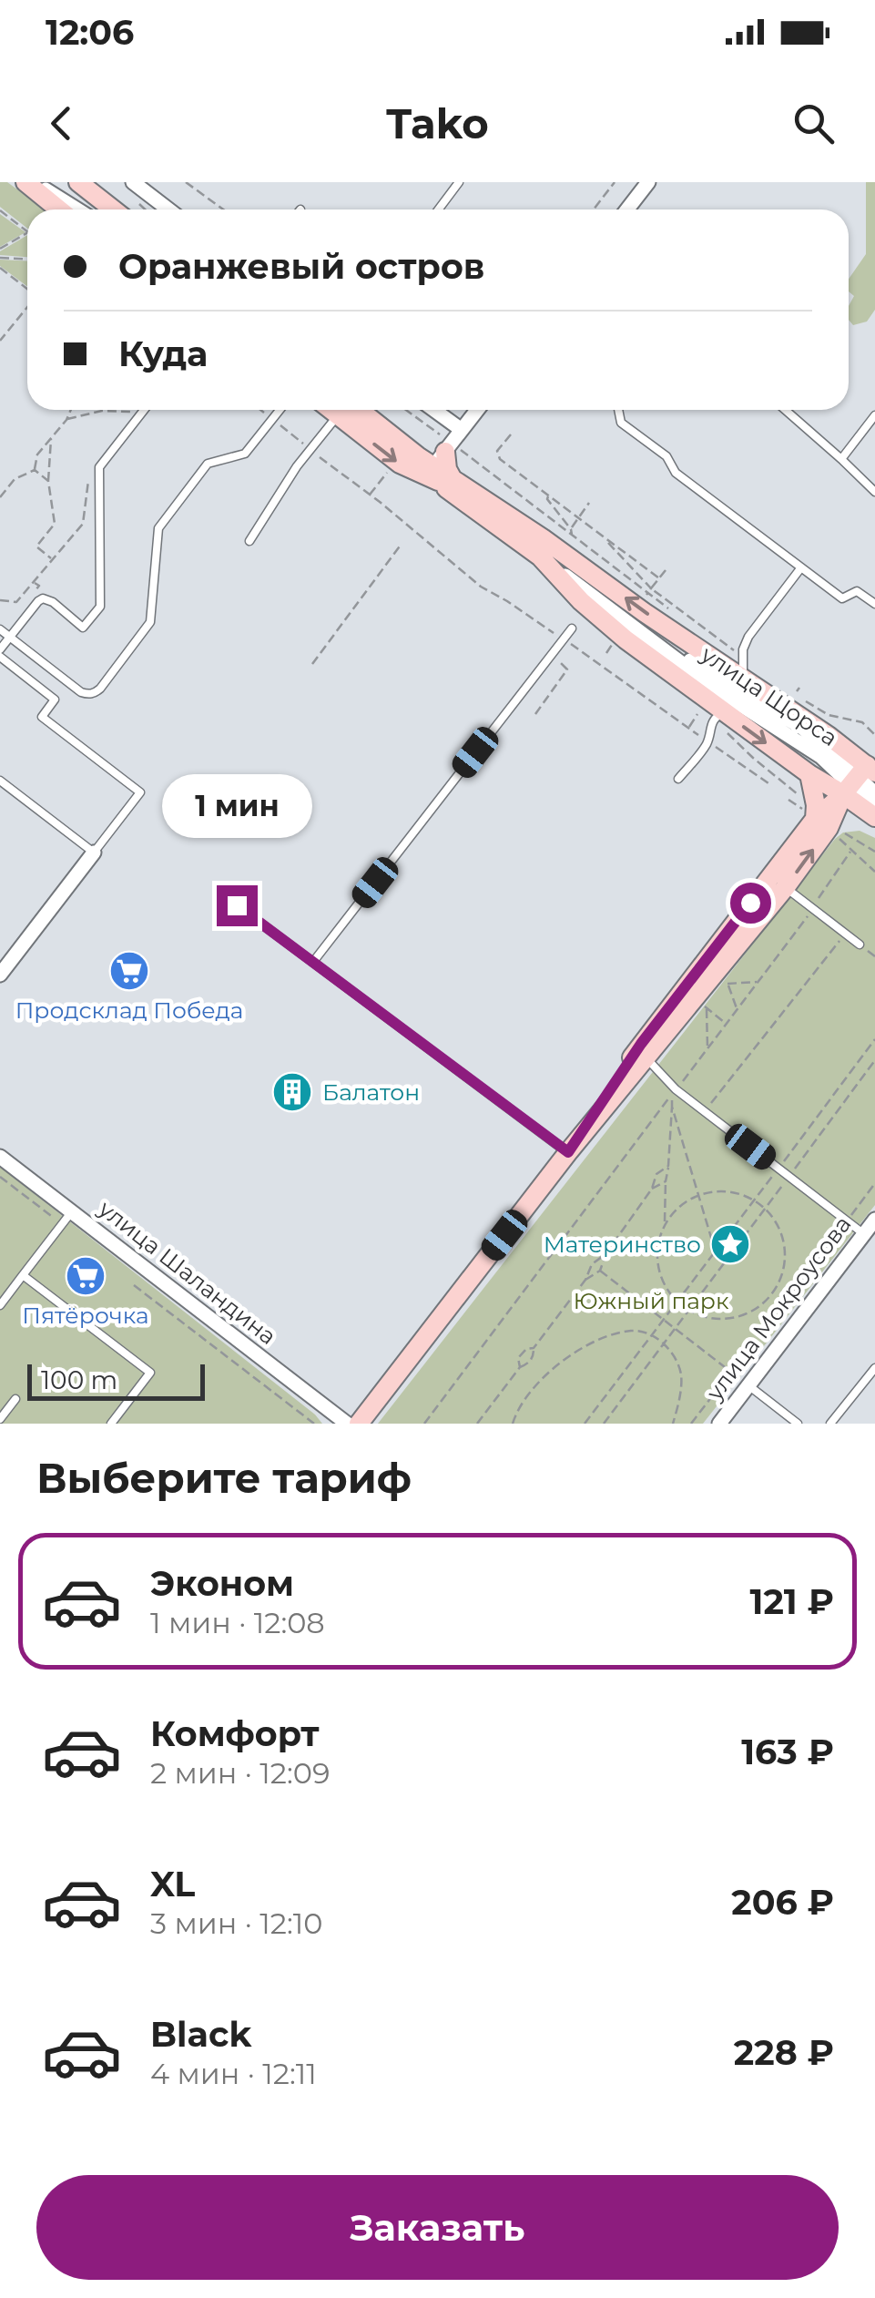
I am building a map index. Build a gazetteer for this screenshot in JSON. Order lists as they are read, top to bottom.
{
  "streets": {
    "main road": ["улица Щорса"],
    "street": ["улица Шаландина", "улица Мокроусова"]
  },
  "parks": ["Южный парк"],
  "places": {
    "supermarket": ["Продсклад Победа", "Пятёрочка"],
    "building": ["Балатон"],
    "place": ["Материнство"]
  },
  "scale_bar": "100 m",
  "page": {
    "status": "12:06",
    "header": "Tako",
    "banner": ["Оранжевый остров", "Куда"],
    "bubble": "1 мин",
    "scale": "100 m",
    "heading": "Выберите тариф",
    "list": [
      {
        "name": "Эконом",
        "note": "1 мин · 12:08",
        "value": "121 ₽"
      },
      {
        "name": "Комфорт",
        "note": "2 мин · 12:09",
        "value": "163 ₽"
      },
      {
        "name": "XL",
        "note": "3 мин · 12:10",
        "value": "206 ₽"
      },
      {
        "name": "Black",
        "note": "4 мин · 12:11",
        "value": "228 ₽"
      }
    ],
    "buttons": "Заказать"
  }
}
